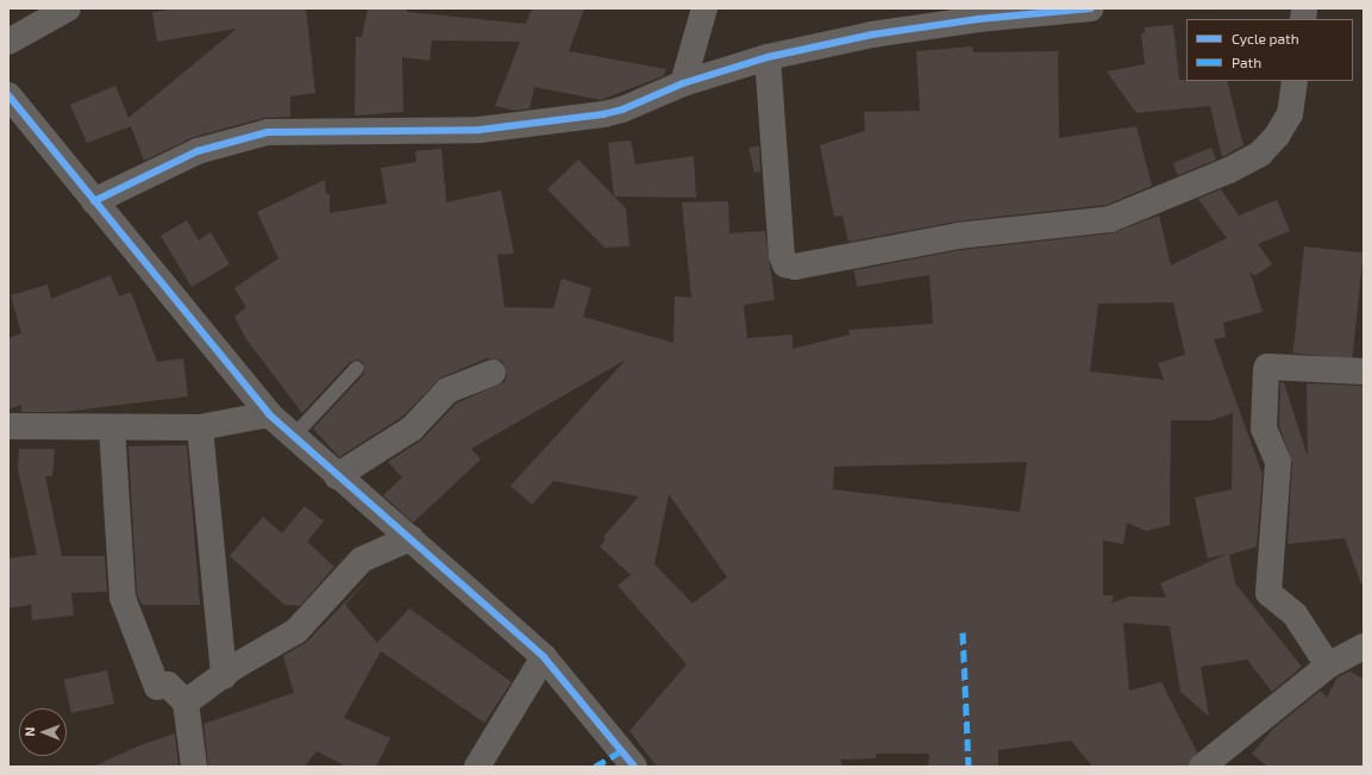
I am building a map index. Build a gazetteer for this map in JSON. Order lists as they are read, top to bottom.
{
  "legend": ["Cycle path", "Path"],
  "north": "left"
}
